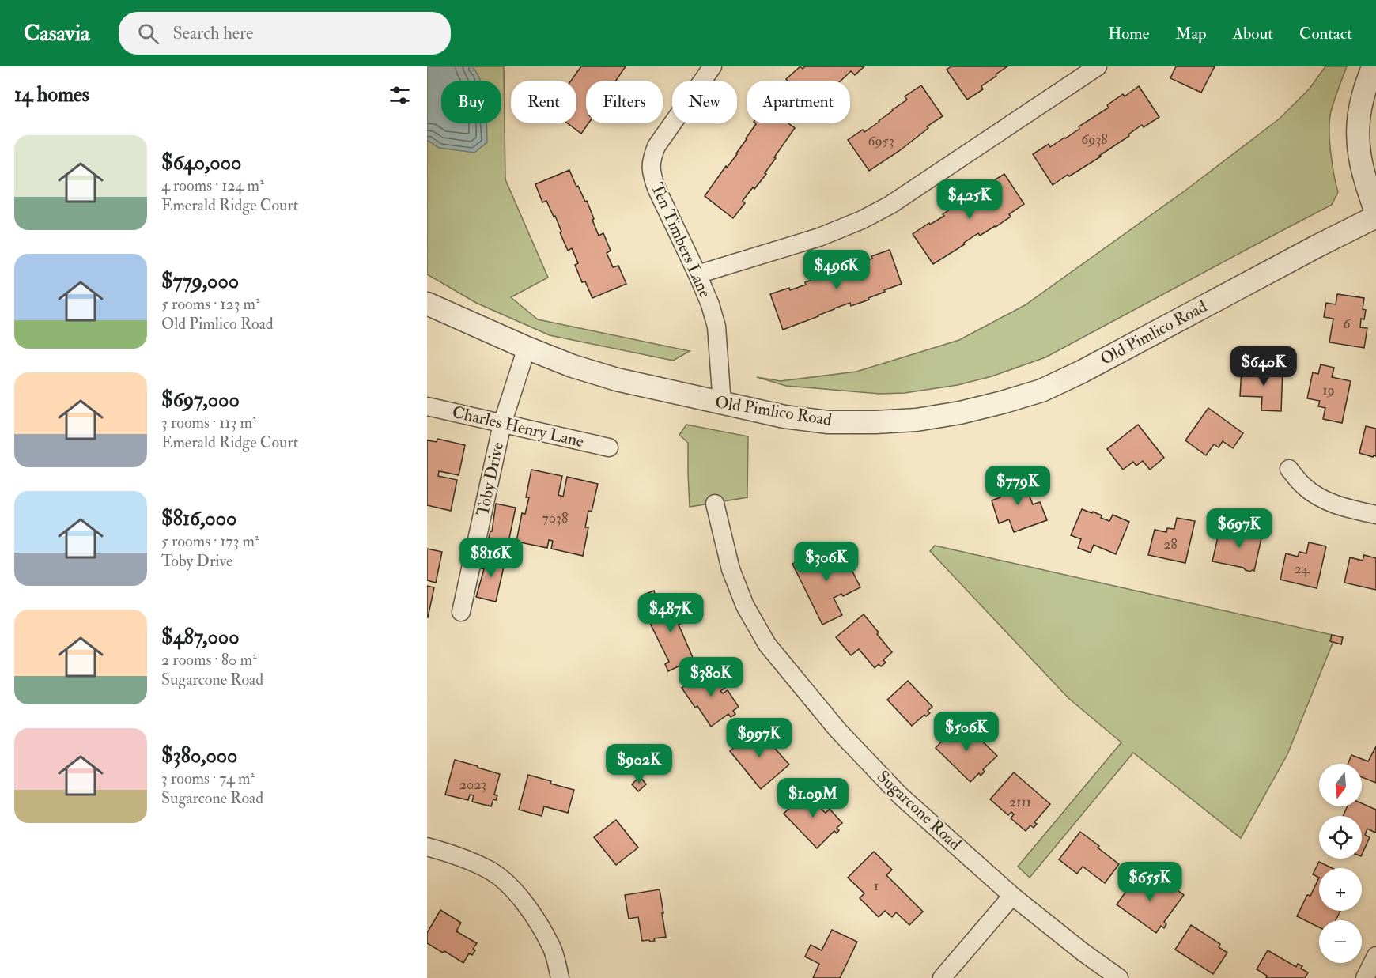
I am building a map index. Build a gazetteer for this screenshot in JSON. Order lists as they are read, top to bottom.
{
  "streets": {
    "street": [
      "Ten Timbers Lane",
      "Old Pimlico Road",
      "Charles Henry Lane",
      "Toby Drive",
      "Sugarcone Road"
    ]
  },
  "crossings": [
    ["Ten Timbers Lane", "Old Pimlico Road"],
    ["Old Pimlico Road", "Toby Drive"],
    ["Charles Henry Lane", "Toby Drive"]
  ],
  "house_numbers": [
    "6938",
    "6953",
    "6",
    "19",
    "7038",
    "28",
    "24",
    "2023",
    "2111",
    "1"
  ],
  "north": "bottom",
  "page": {
    "header": "Casavia",
    "search": "Search here",
    "nav": [
      "Home",
      "Map",
      "About",
      "Contact"
    ],
    "heading": "14 homes",
    "chip": [
      "Buy",
      "Rent",
      "Filters",
      "New",
      "Apartment"
    ],
    "list": [
      {
        "name": "$640,000",
        "note": "4 rooms · 124 m² · Emerald Ridge Court"
      },
      {
        "name": "$779,000",
        "note": "5 rooms · 123 m² · Old Pimlico Road"
      },
      {
        "name": "$697,000",
        "note": "3 rooms · 113 m² · Emerald Ridge Court"
      },
      {
        "name": "$816,000",
        "note": "5 rooms · 173 m² · Toby Drive"
      },
      {
        "name": "$487,000",
        "note": "2 rooms · 80 m² · Sugarcone Road"
      },
      {
        "name": "$380,000",
        "note": "3 rooms · 74 m² · Sugarcone Road"
      }
    ],
    "price": [
      "$425K",
      "$496K",
      "$640K",
      "$779K",
      "$697K",
      "$816K",
      "$306K",
      "$487K",
      "$380K",
      "$506K",
      "$997K",
      "$902K",
      "$1.09M",
      "$655K"
    ],
    "map_buttons": ["+", "−"]
  }
}
